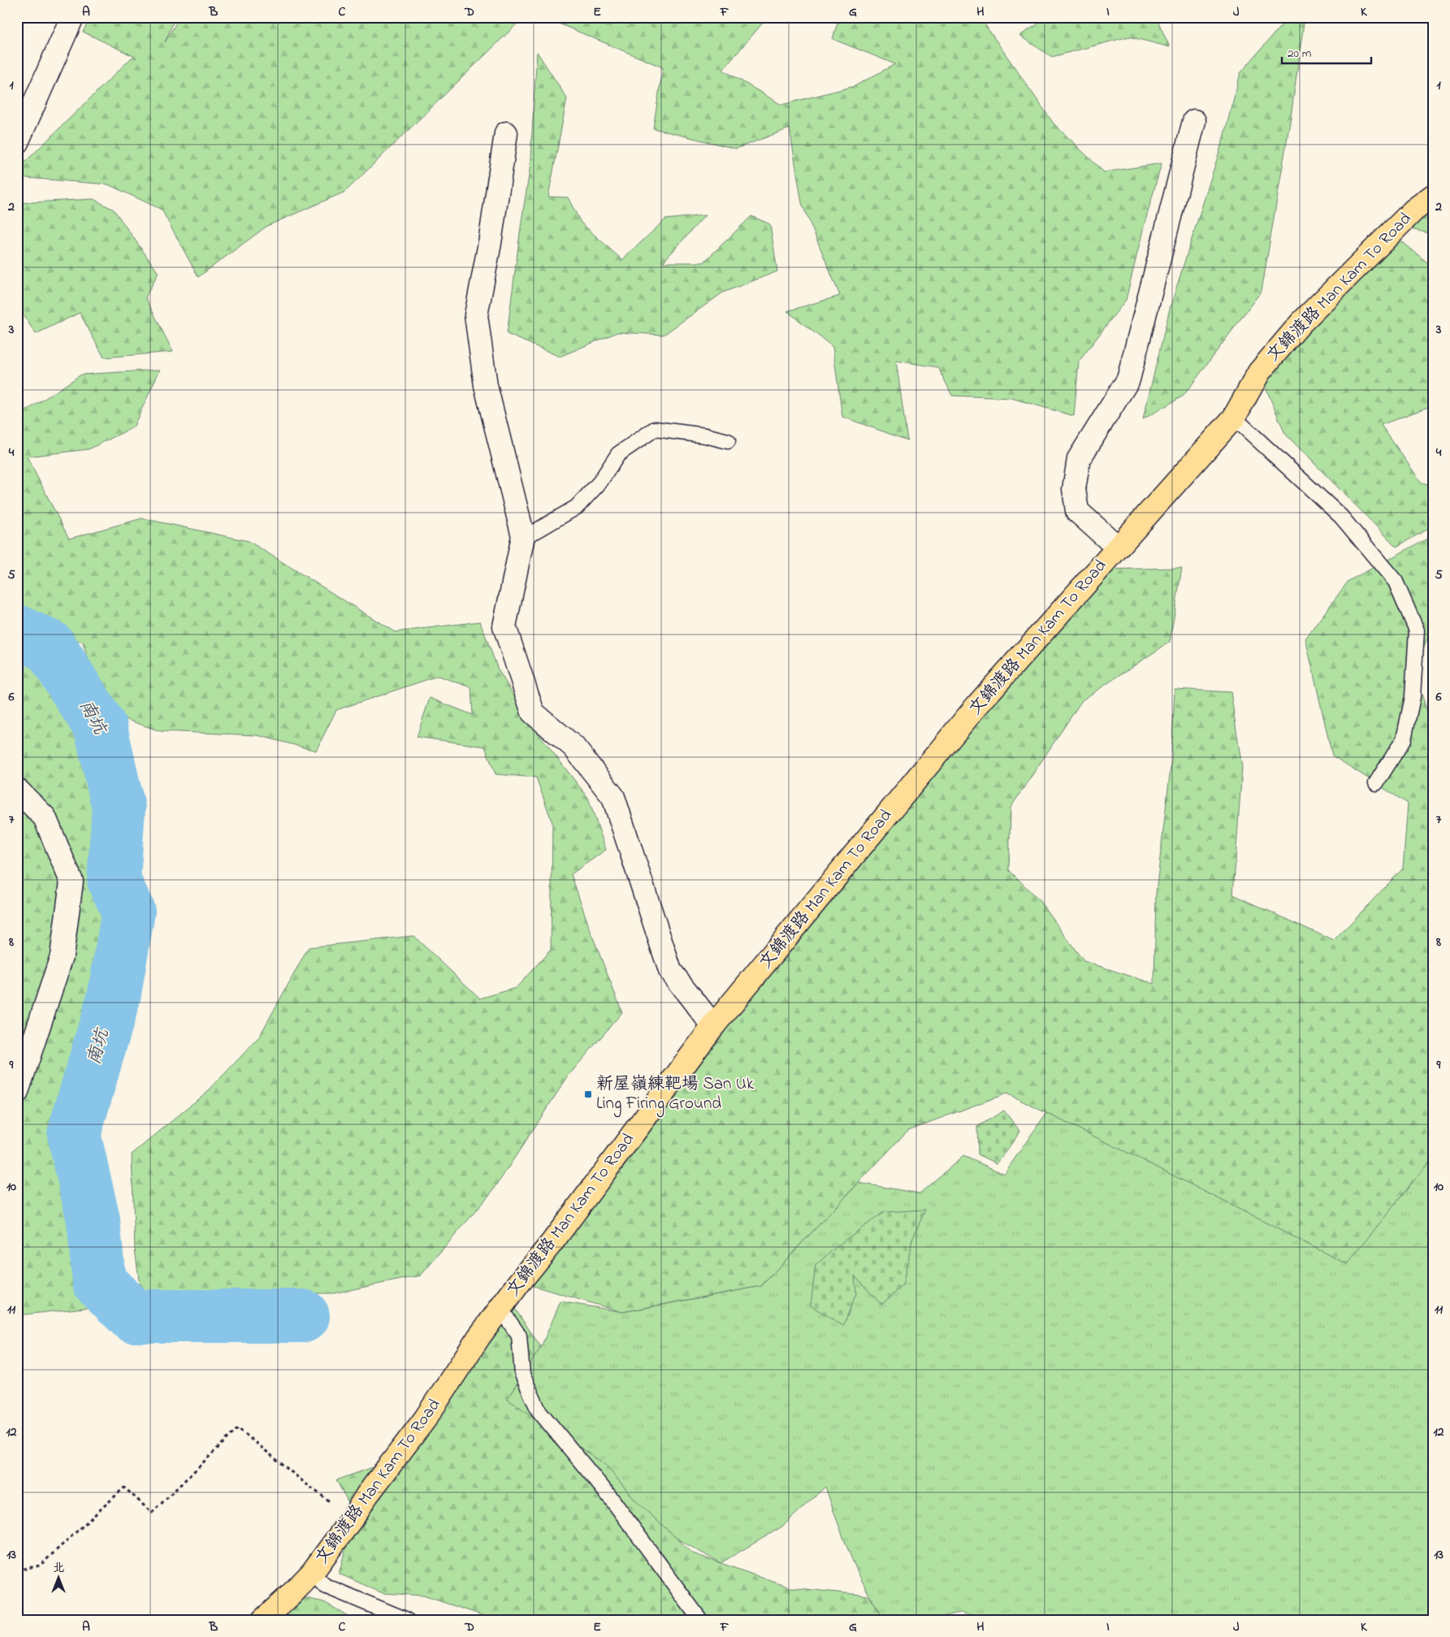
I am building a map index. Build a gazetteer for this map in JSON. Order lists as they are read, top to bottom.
{
  "streets": {
    "main road": ["文錦渡路 Man Kam To Road"]
  },
  "water": ["南坑"],
  "places": {
    "transit": ["新屋嶺練靶場 San Uk Ling Firing Ground"]
  },
  "scale_bar": "20 m",
  "north": "top",
  "grid": {
    "columns": [
      "A",
      "B",
      "C",
      "D",
      "E",
      "F",
      "G",
      "H",
      "I",
      "J",
      "K"
    ],
    "rows": [
      "1",
      "2",
      "3",
      "4",
      "5",
      "6",
      "7",
      "8",
      "9",
      "10",
      "11",
      "12",
      "13"
    ]
  }
}
